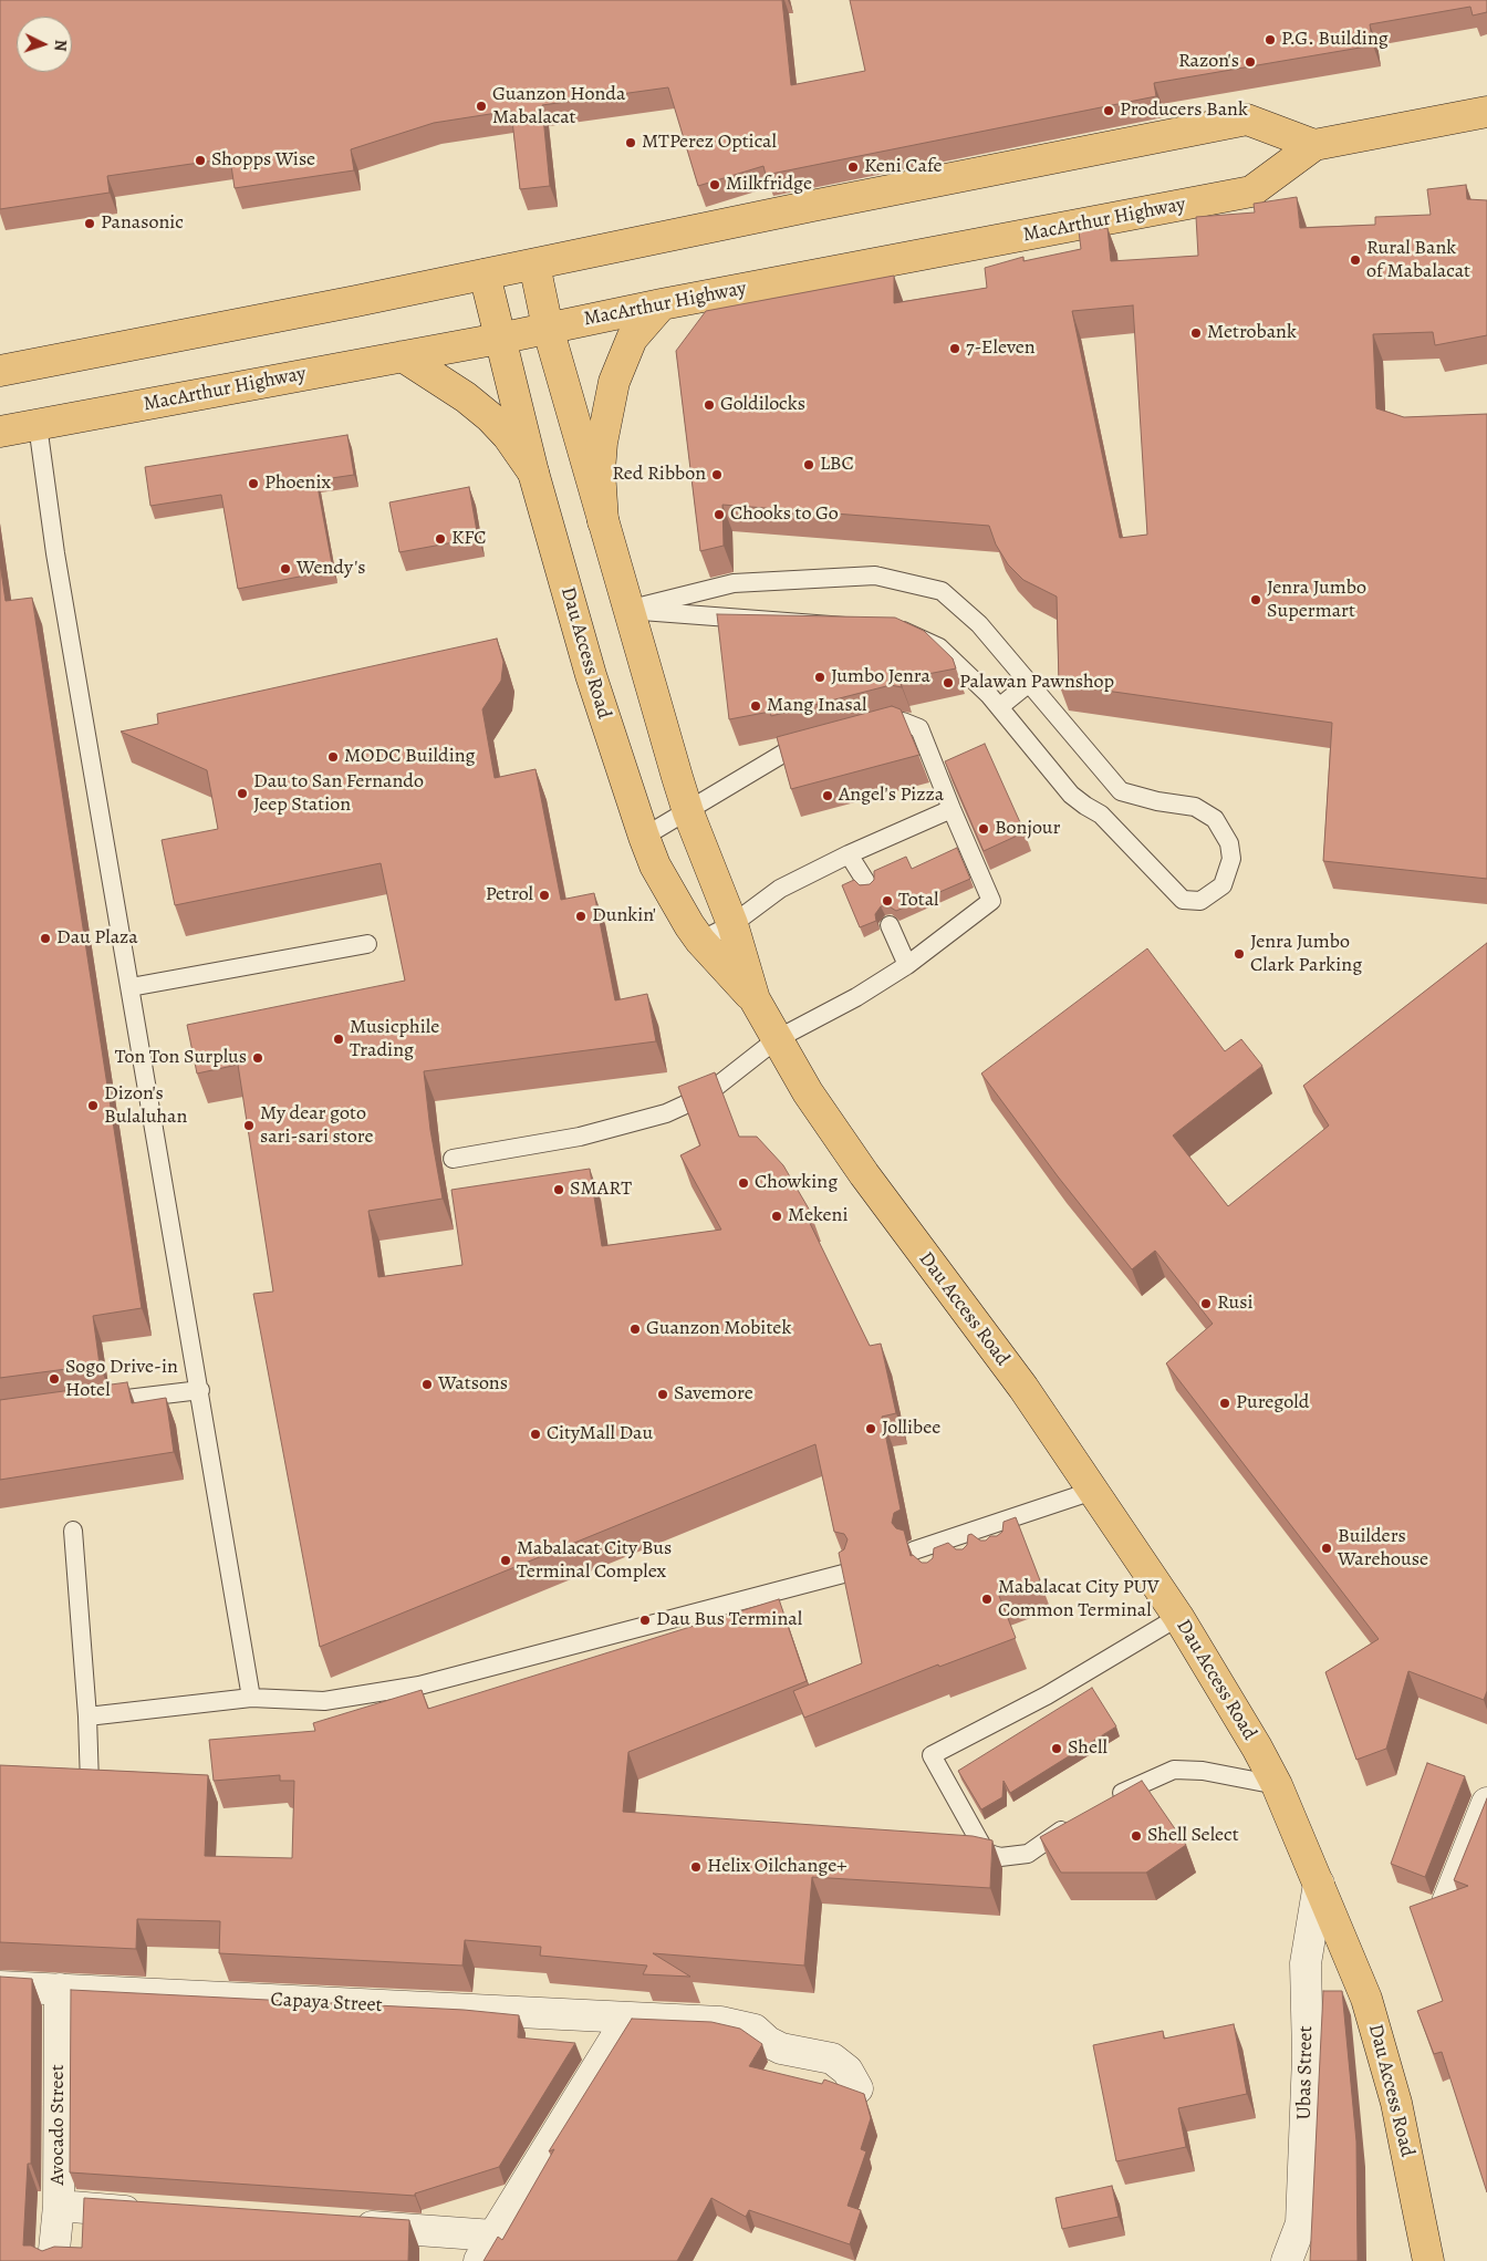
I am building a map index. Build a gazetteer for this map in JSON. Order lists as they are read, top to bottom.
{
  "streets": {
    "main road": ["MacArthur Highway", "Dau Access Road"],
    "street": ["Capaya Street", "Ubas Street", "Avocado Street"]
  },
  "crossings": [
    ["MacArthur Highway", "Dau Access Road"],
    ["Dau Access Road", "Ubas Street"],
    ["Capaya Street", "Avocado Street"]
  ],
  "places": [
    "P.G. Building",
    "Razon's",
    "Guanzon Honda Mabalacat",
    "Producers Bank",
    "MTPerez Optical",
    "Shopps Wise",
    "Keni Cafe",
    "Milkfridge",
    "Panasonic",
    "Rural Bank of Mabalacat",
    "Metrobank",
    "7-Eleven",
    "Goldilocks",
    "LBC",
    "Red Ribbon",
    "Phoenix",
    "Chooks to Go",
    "KFC",
    "Wendy's",
    "Jenra Jumbo Supermart",
    "Jumbo Jenra",
    "Palawan Pawnshop",
    "Mang Inasal",
    "MODC Building",
    "Dau to San Fernando Jeep Station",
    "Angel's Pizza",
    "Bonjour",
    "Petrol",
    "Total",
    "Dunkin'",
    "Dau Plaza",
    "Jenra Jumbo Clark Parking",
    "Musicphile Trading",
    "Ton Ton Surplus",
    "Dizon's Bulaluhan",
    "My dear goto sari-sari store",
    "Chowking",
    "SMART",
    "Mekeni",
    "Rusi",
    "Guanzon Mobitek",
    "Sogo Drive-in Hotel",
    "Watsons",
    "Savemore",
    "Puregold",
    "Jollibee",
    "CityMall Dau",
    "Builders Warehouse",
    "Mabalacat City Bus Terminal Complex",
    "Mabalacat City PUV Common Terminal",
    "Dau Bus Terminal",
    "Shell",
    "Shell Select",
    "Helix Oilchange+"
  ],
  "north": "right"
}
